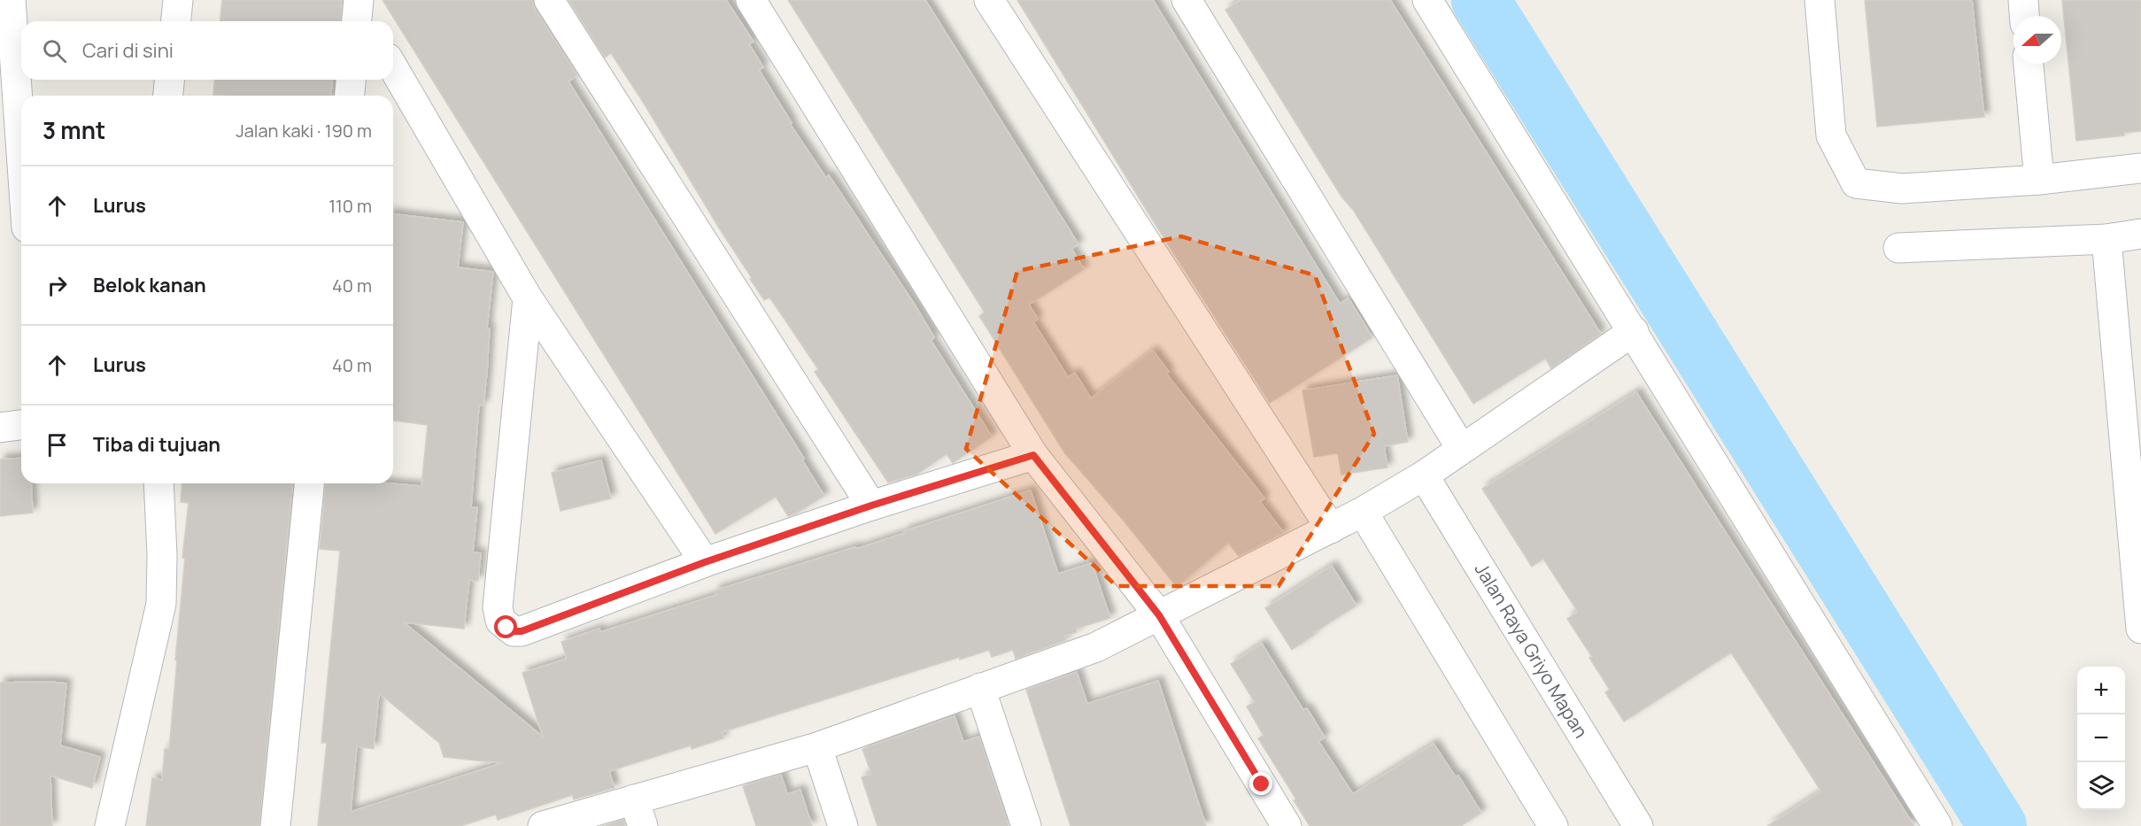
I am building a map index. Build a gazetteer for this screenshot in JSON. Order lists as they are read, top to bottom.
{
  "streets": {
    "street": ["Jalan Raya Griyo Mapan"]
  },
  "north": "left",
  "page": {
    "search": "Cari di sini",
    "heading": ["3 mnt", "Jalan kaki · 190 m"],
    "list": [
      ["Lurus", "110 m"],
      ["Belok kanan", "40 m"],
      ["Lurus", "40 m"],
      "Tiba di tujuan"
    ],
    "map_buttons": ["+", "−"]
  }
}
